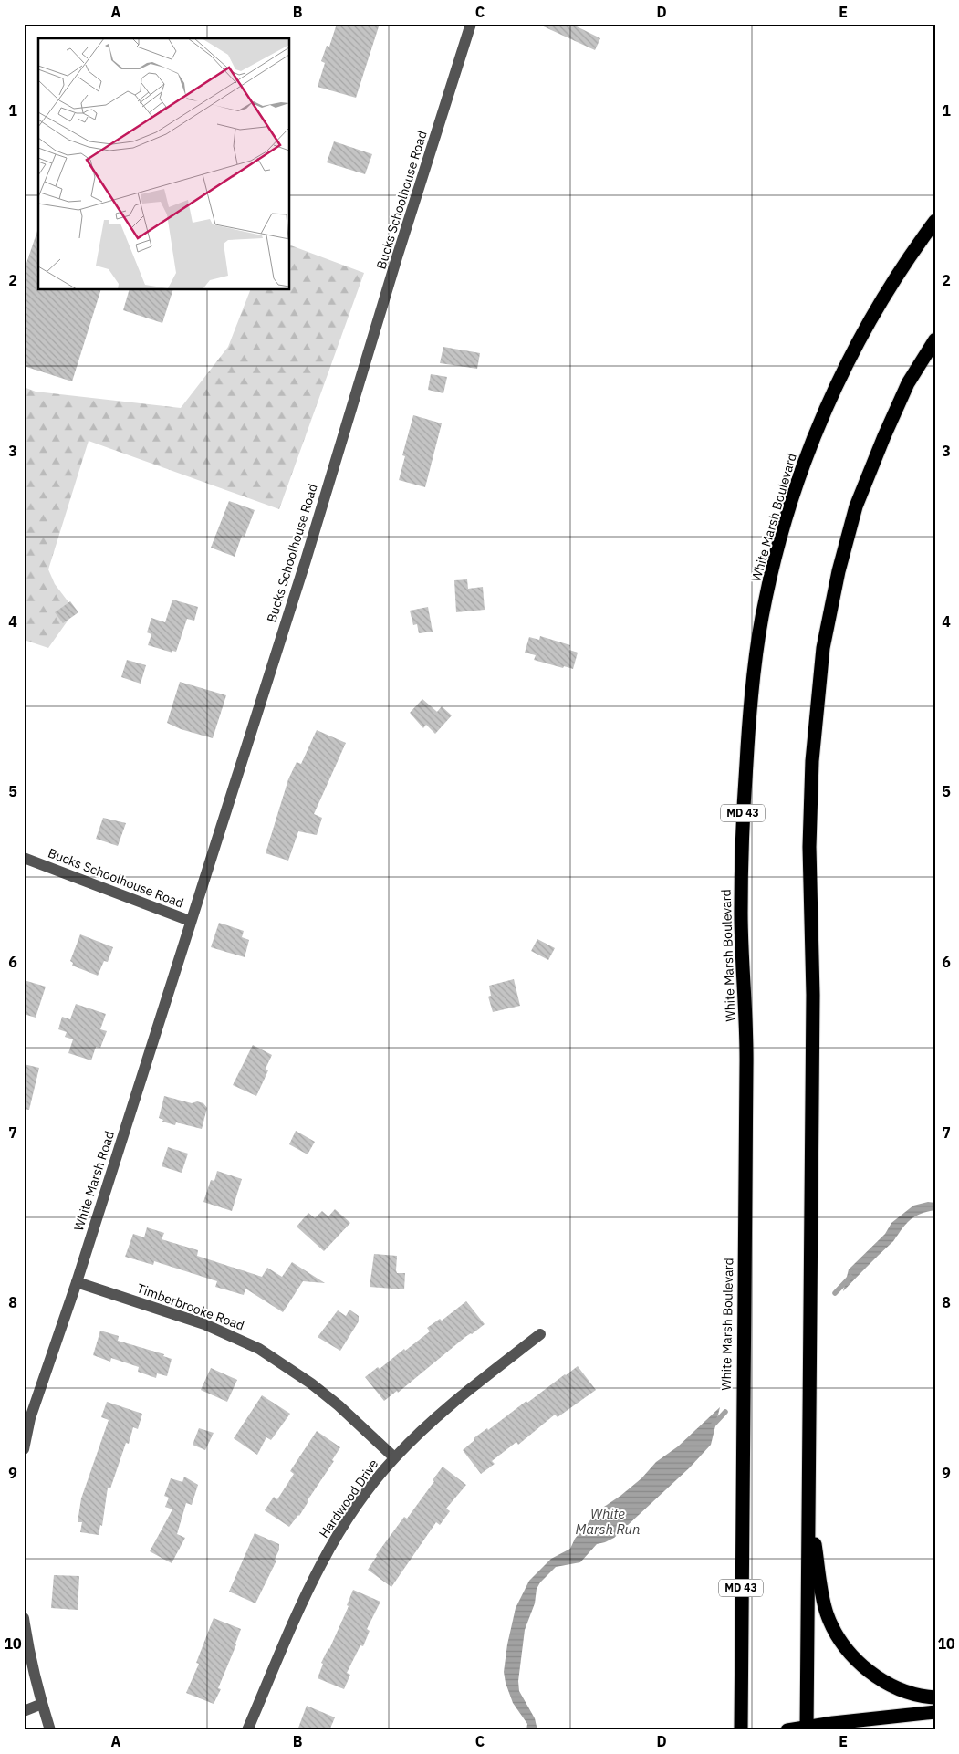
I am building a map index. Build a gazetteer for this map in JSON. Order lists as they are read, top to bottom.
{
  "streets": {
    "highway": ["White Marsh Boulevard", "MD 43"],
    "street": [
      "Bucks Schoolhouse Road",
      "White Marsh Road",
      "Timberbrooke Road",
      "Hardwood Drive"
    ]
  },
  "crossings": [
    ["Bucks Schoolhouse Road", "White Marsh Road"],
    ["White Marsh Road", "Timberbrooke Road"],
    ["Timberbrooke Road", "Hardwood Drive"]
  ],
  "water": ["White Marsh Run"],
  "grid": {
    "columns": [
      "A",
      "B",
      "C",
      "D",
      "E"
    ],
    "rows": [
      "1",
      "2",
      "3",
      "4",
      "5",
      "6",
      "7",
      "8",
      "9",
      "10"
    ]
  }
}
